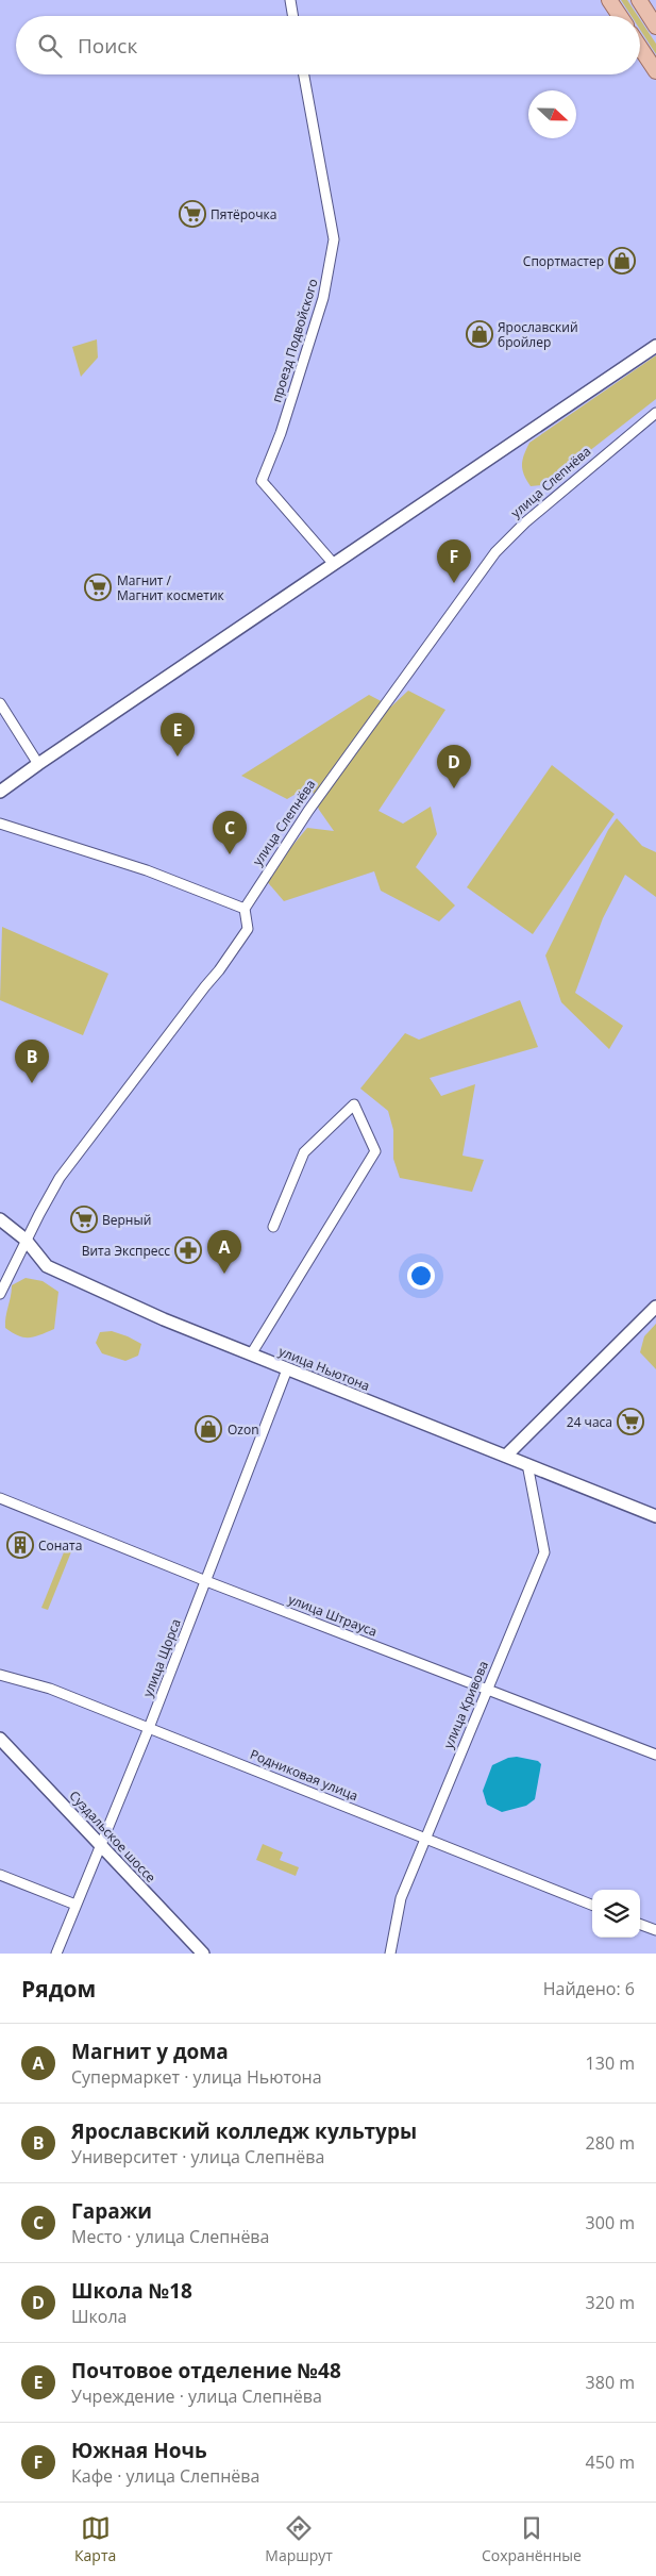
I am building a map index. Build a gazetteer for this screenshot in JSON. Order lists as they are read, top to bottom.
{
  "streets": {
    "street": [
      "проезд Подвойского",
      "улица Слепнёва",
      "улица Ньютона",
      "улица Штрауса",
      "улица Щорса",
      "улица Кривова",
      "Родниковая улица",
      "Суздальское шоссе"
    ]
  },
  "crossings": [
    ["улица Ньютона", "улица Щорса"],
    ["улица Ньютона", "улица Кривова"],
    ["улица Штрауса", "улица Щорса"],
    ["улица Штрауса", "улица Кривова"],
    ["улица Щорса", "Родниковая улица"],
    ["улица Щорса", "Суздальское шоссе"],
    ["улица Кривова", "Родниковая улица"]
  ],
  "places": {
    "supermarket": [
      "Пятёрочка",
      "Магнит / Магнит косметик",
      "Верный",
      "24 часа"
    ],
    "shop": ["Спортмастер", "Ярославский бройлер", "Ozon"],
    "pharmacy": ["Вита Экспресс"],
    "building": ["Соната"]
  },
  "north": "right",
  "page": {
    "search": "Поиск",
    "pins": [
      "F",
      "E",
      "D",
      "C",
      "B",
      "A"
    ],
    "heading": ["Рядом", "Найдено: 6"],
    "list": [
      {
        "mark": "A",
        "name": "Магнит у дома",
        "note": "Супермаркет · улица Ньютона",
        "value": "130 m"
      },
      {
        "mark": "B",
        "name": "Ярославский колледж культуры",
        "note": "Университет · улица Слепнёва",
        "value": "280 m"
      },
      {
        "mark": "C",
        "name": "Гаражи",
        "note": "Место · улица Слепнёва",
        "value": "300 m"
      },
      {
        "mark": "D",
        "name": "Школа №18",
        "note": "Школа",
        "value": "320 m"
      },
      {
        "mark": "E",
        "name": "Почтовое отделение №48",
        "note": "Учреждение · улица Слепнёва",
        "value": "380 m"
      },
      {
        "mark": "F",
        "name": "Южная Ночь",
        "note": "Кафе · улица Слепнёва",
        "value": "450 m"
      }
    ],
    "nav": ["Карта", "Маршрут", "Сохранённые"]
  }
}
